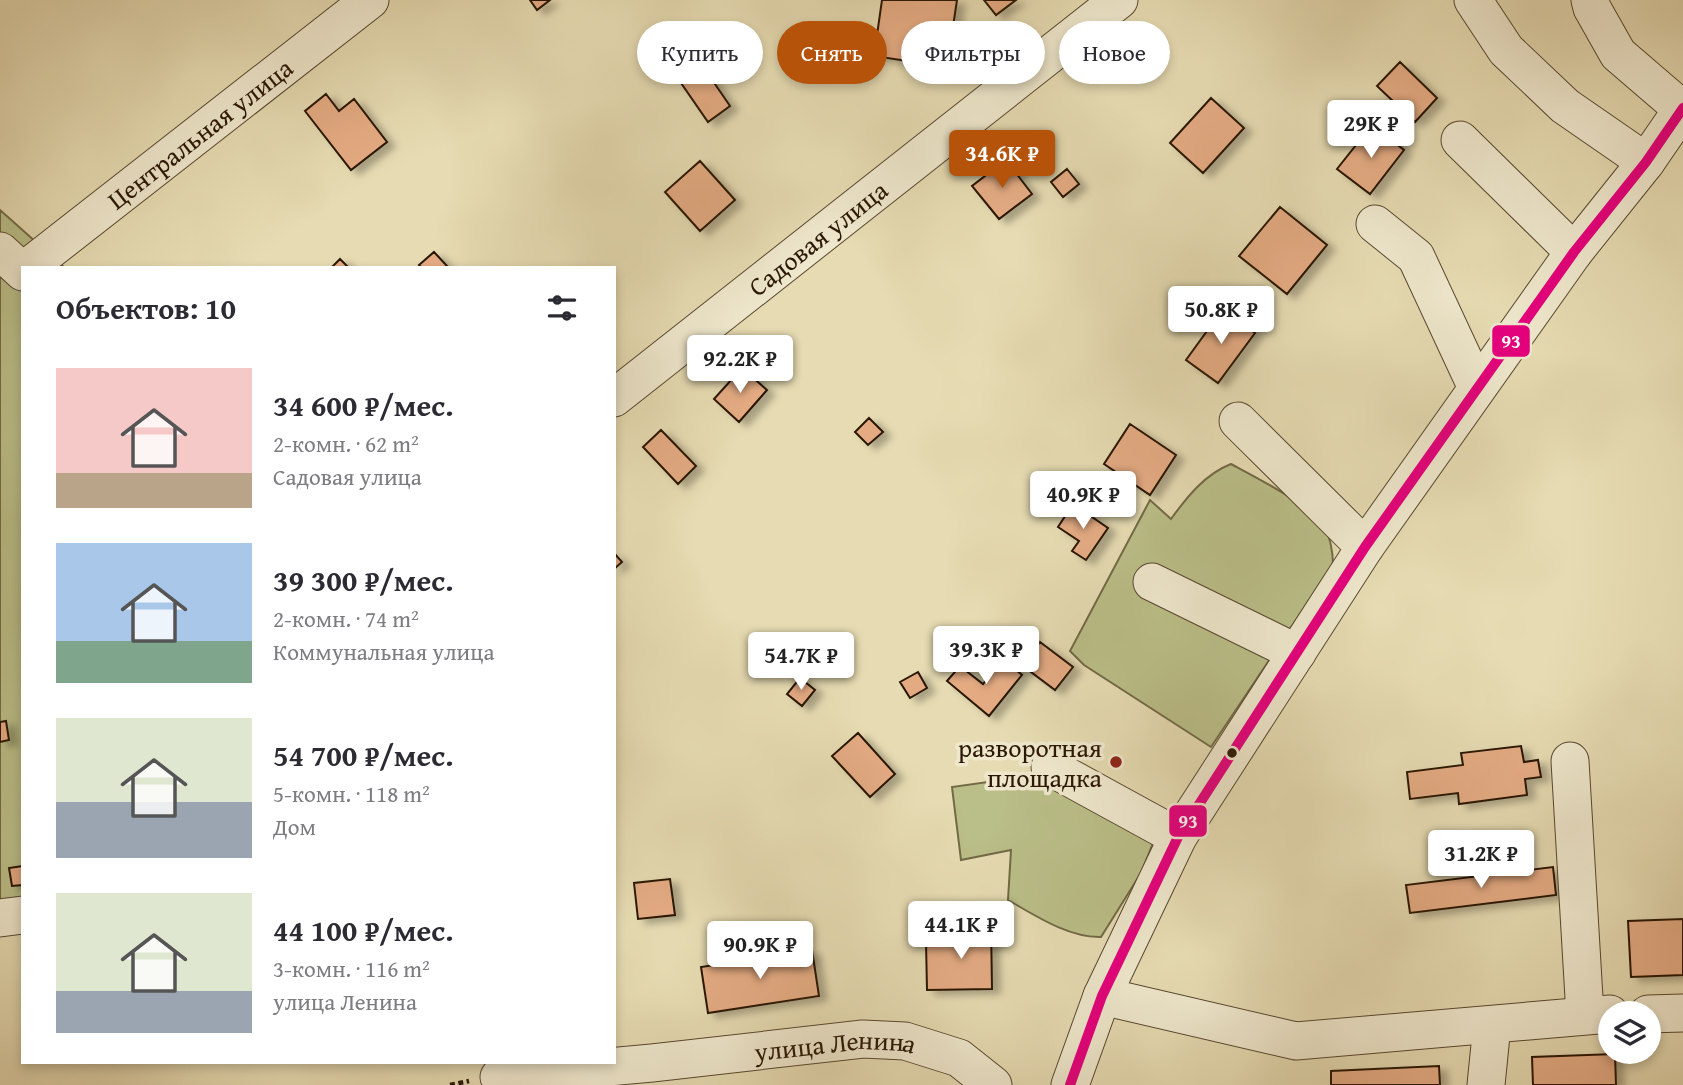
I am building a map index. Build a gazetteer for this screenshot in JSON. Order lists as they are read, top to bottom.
{
  "streets": {
    "street": ["Центральная улица", "Садовая улица", "улица Ленина"]
  },
  "places": ["разворотная площадка"],
  "lines": ["transit line 93"],
  "page": {
    "chip": [
      "Купить",
      "Снять",
      "Фильтры",
      "Новое"
    ],
    "price": [
      "29K ₽",
      "34.6K ₽",
      "50.8K ₽",
      "92.2K ₽",
      "40.9K ₽",
      "39.3K ₽",
      "54.7K ₽",
      "31.2K ₽",
      "44.1K ₽",
      "90.9K ₽"
    ],
    "heading": "Объектов: 10",
    "list": [
      {
        "name": "34 600 ₽/мес.",
        "note": "2-комн. · 62 m² · Садовая улица"
      },
      {
        "name": "39 300 ₽/мес.",
        "note": "2-комн. · 74 m² · Коммунальная улица"
      },
      {
        "name": "54 700 ₽/мес.",
        "note": "5-комн. · 118 m² · Дом"
      },
      {
        "name": "44 100 ₽/мес.",
        "note": "3-комн. · 116 m² · улица Ленина"
      }
    ]
  }
}
